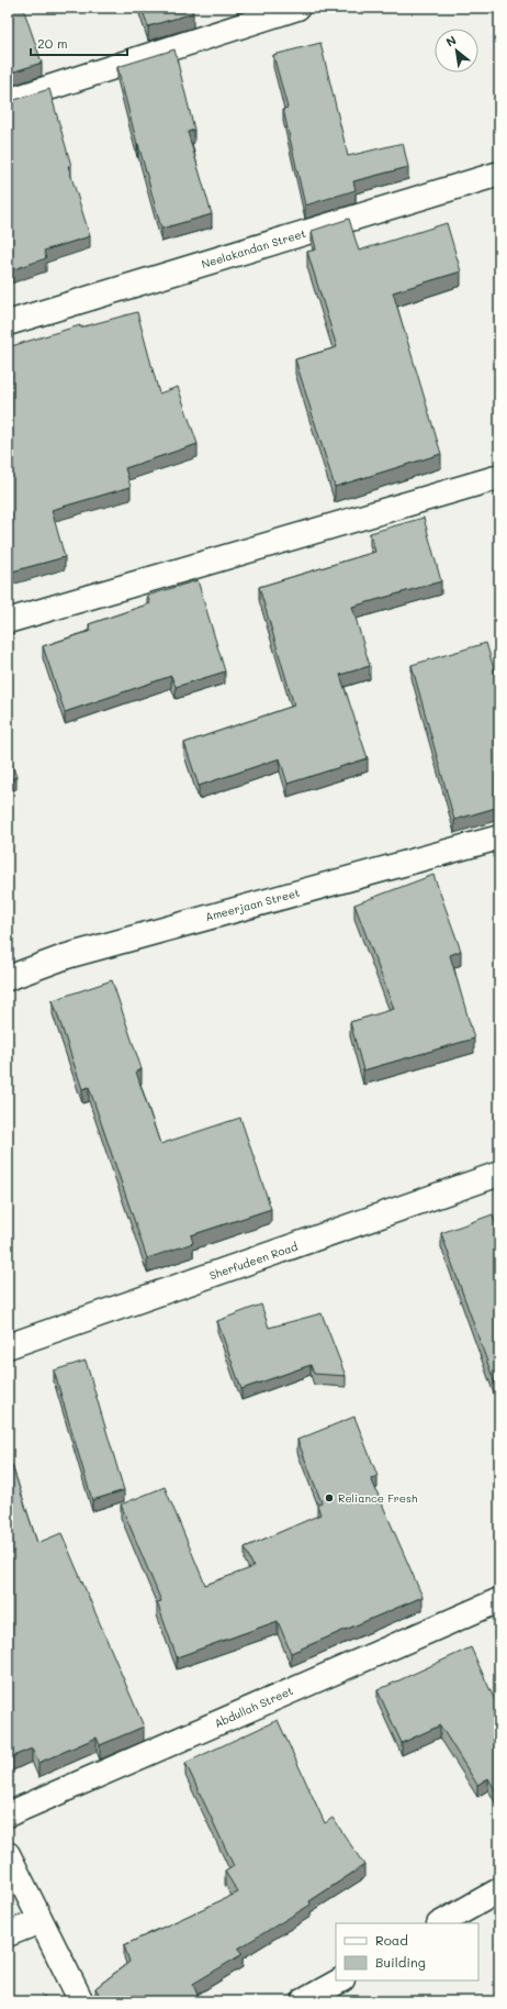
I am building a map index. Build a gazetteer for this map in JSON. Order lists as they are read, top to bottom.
{
  "streets": {
    "street": [
      "Neelakandan Street",
      "Ameerjaan Street",
      "Sherfudeen Road",
      "Abdullah Street"
    ]
  },
  "places": ["Reliance Fresh"],
  "legend": ["Road", "Building"],
  "scale_bar": "20 m",
  "north": "top left"
}
